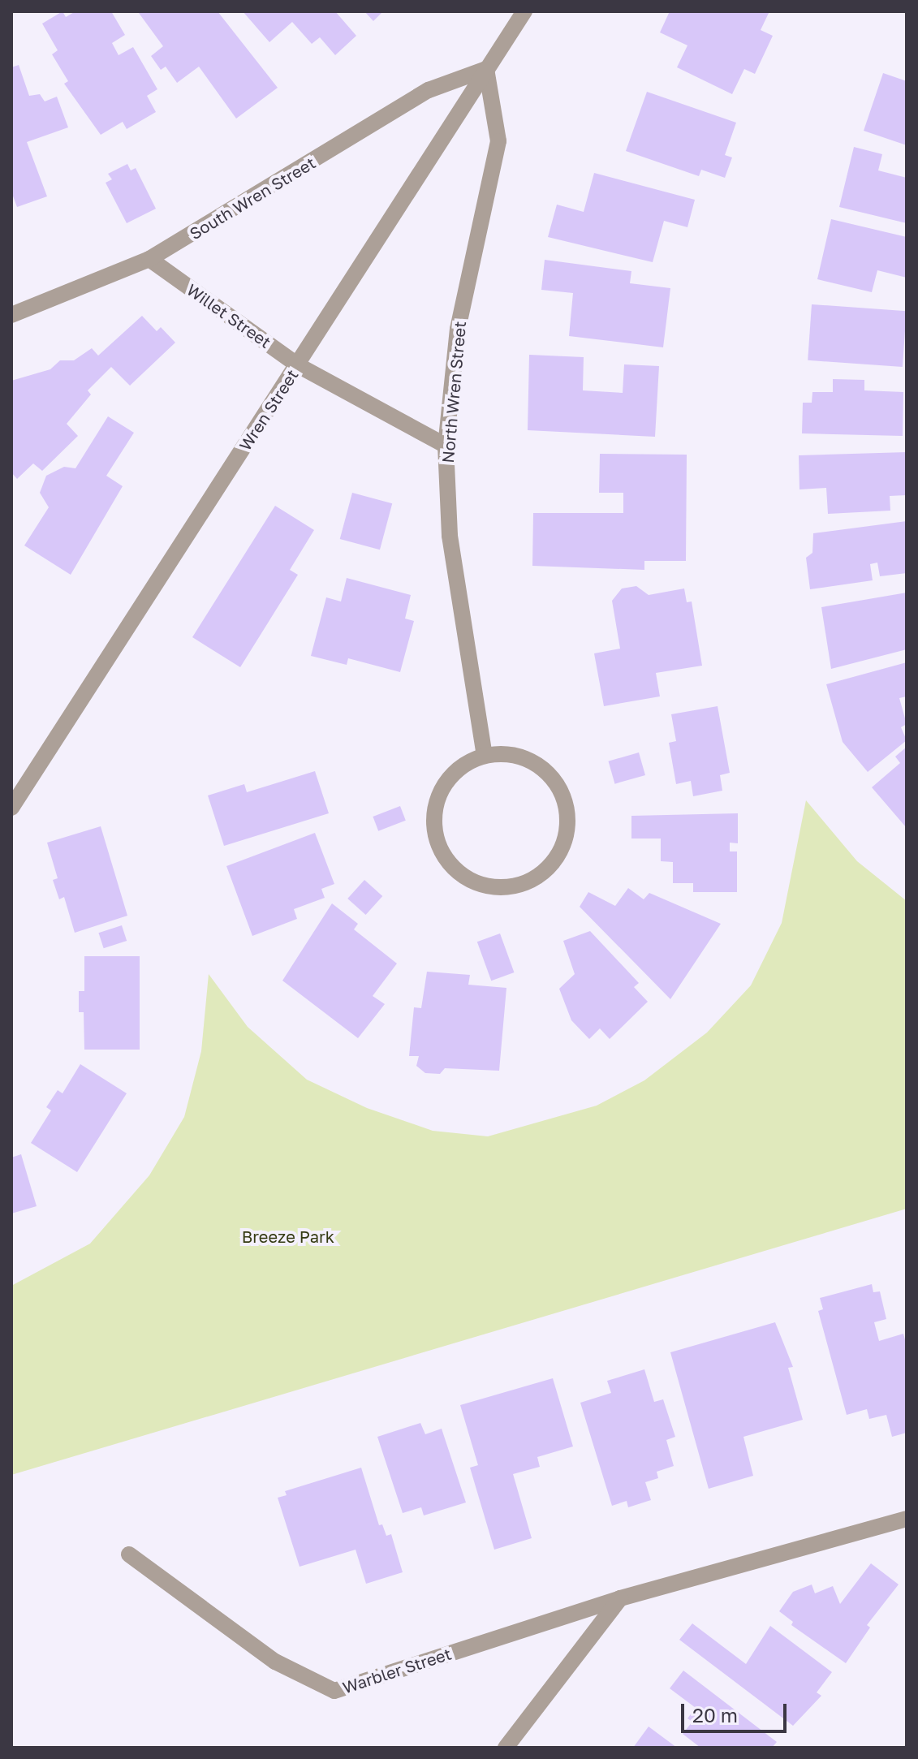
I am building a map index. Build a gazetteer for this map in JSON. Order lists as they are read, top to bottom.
{
  "streets": {
    "street": [
      "South Wren Street",
      "Willet Street",
      "North Wren Street",
      "Wren Street",
      "Warbler Street"
    ]
  },
  "crossings": [
    ["South Wren Street", "Willet Street"],
    ["South Wren Street", "North Wren Street"],
    ["South Wren Street", "Wren Street"],
    ["Willet Street", "North Wren Street"],
    ["Willet Street", "Wren Street"],
    ["North Wren Street", "Wren Street"]
  ],
  "parks": ["Breeze Park"],
  "scale_bar": "20 m"
}
